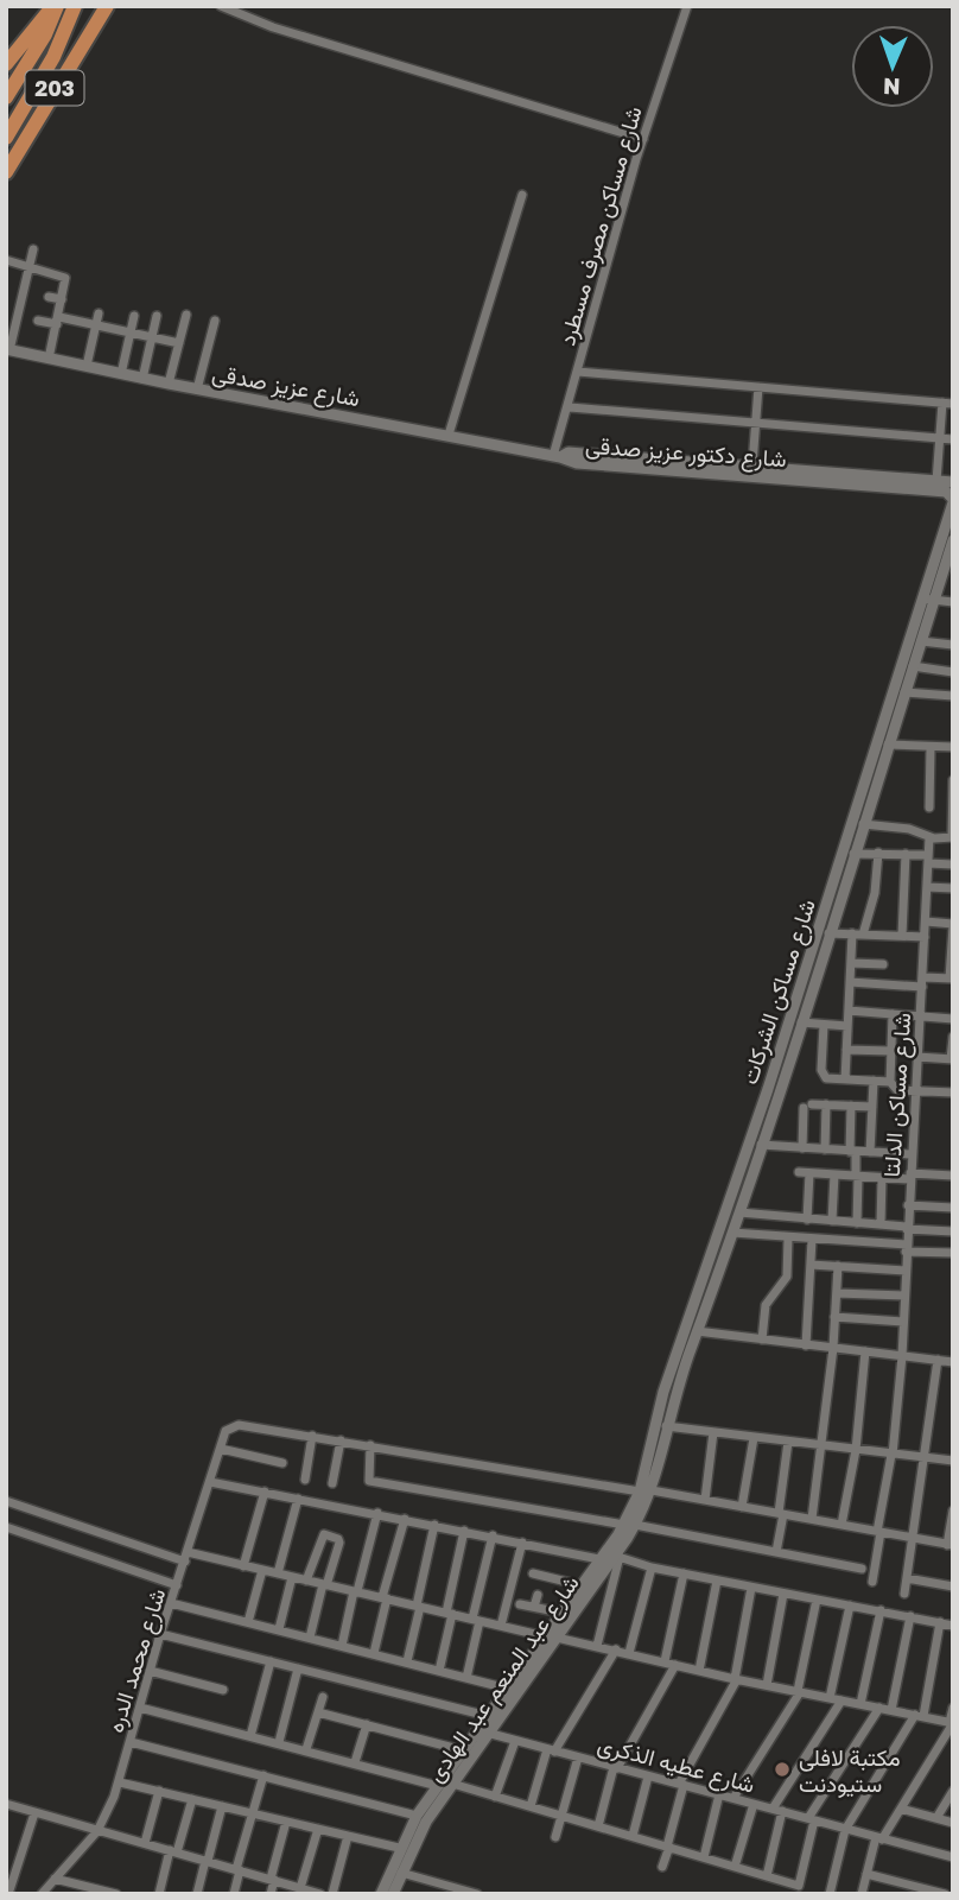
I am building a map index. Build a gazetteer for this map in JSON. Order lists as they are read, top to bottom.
{
  "streets": {
    "main road": ["203"],
    "street": [
      "شارع مساكن مصرف مسطرد",
      "شارع عزيز صدقى",
      "شارع دكتور عزيز صدقى",
      "شارع مساكن الشركات",
      "شارع مساكن الدلتا",
      "شارع محمد الدره",
      "شارع عبد المنعم عبد الهادى",
      "شارع عطيه الذكرى"
    ]
  },
  "crossings": [
    ["شارع مساكن مصرف مسطرد", "شارع عزيز صدقى"],
    ["شارع مساكن مصرف مسطرد", "شارع دكتور عزيز صدقى"],
    ["شارع عزيز صدقى", "شارع دكتور عزيز صدقى"],
    ["شارع دكتور عزيز صدقى", "شارع مساكن الشركات"],
    ["شارع مساكن الشركات", "شارع عبد المنعم عبد الهادى"],
    ["شارع عبد المنعم عبد الهادى", "شارع عطيه الذكرى"]
  ],
  "places": ["مكتبة لافلى ستيودنت"],
  "north": "bottom"
}
